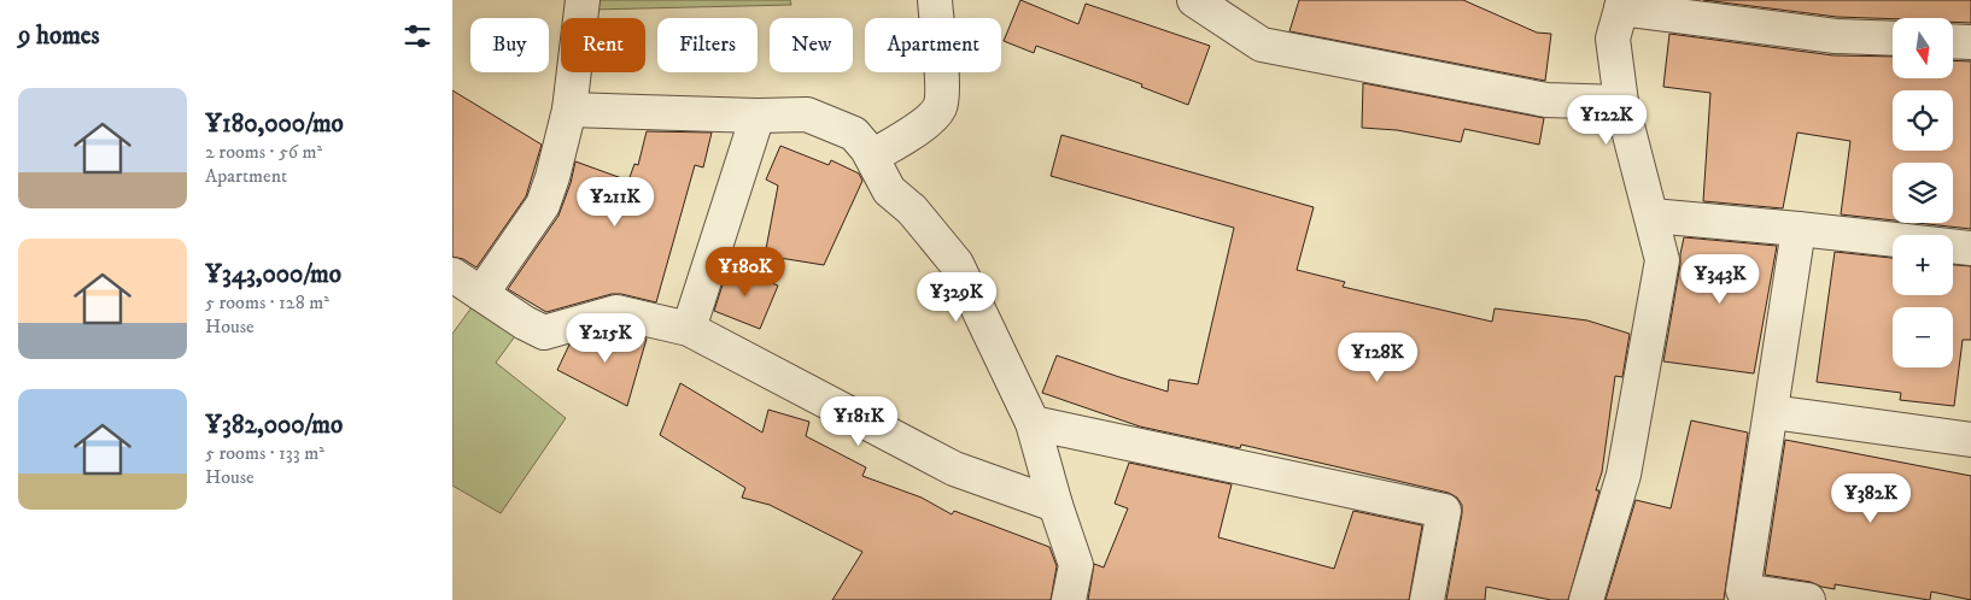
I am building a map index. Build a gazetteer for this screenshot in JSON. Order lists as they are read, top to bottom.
{
  "north": "bottom",
  "page": {
    "heading": "9 homes",
    "map_buttons": ["+", "−"],
    "chip": [
      "Buy",
      "Rent",
      "Filters",
      "New",
      "Apartment"
    ],
    "list": [
      {
        "name": "¥180,000/mo",
        "note": "2 rooms · 56 m² · Apartment"
      },
      {
        "name": "¥343,000/mo",
        "note": "5 rooms · 128 m² · House"
      },
      {
        "name": "¥382,000/mo",
        "note": "5 rooms · 133 m² · House"
      }
    ],
    "price": [
      "¥122K",
      "¥211K",
      "¥180K",
      "¥343K",
      "¥329K",
      "¥215K",
      "¥128K",
      "¥181K",
      "¥382K"
    ]
  }
}
